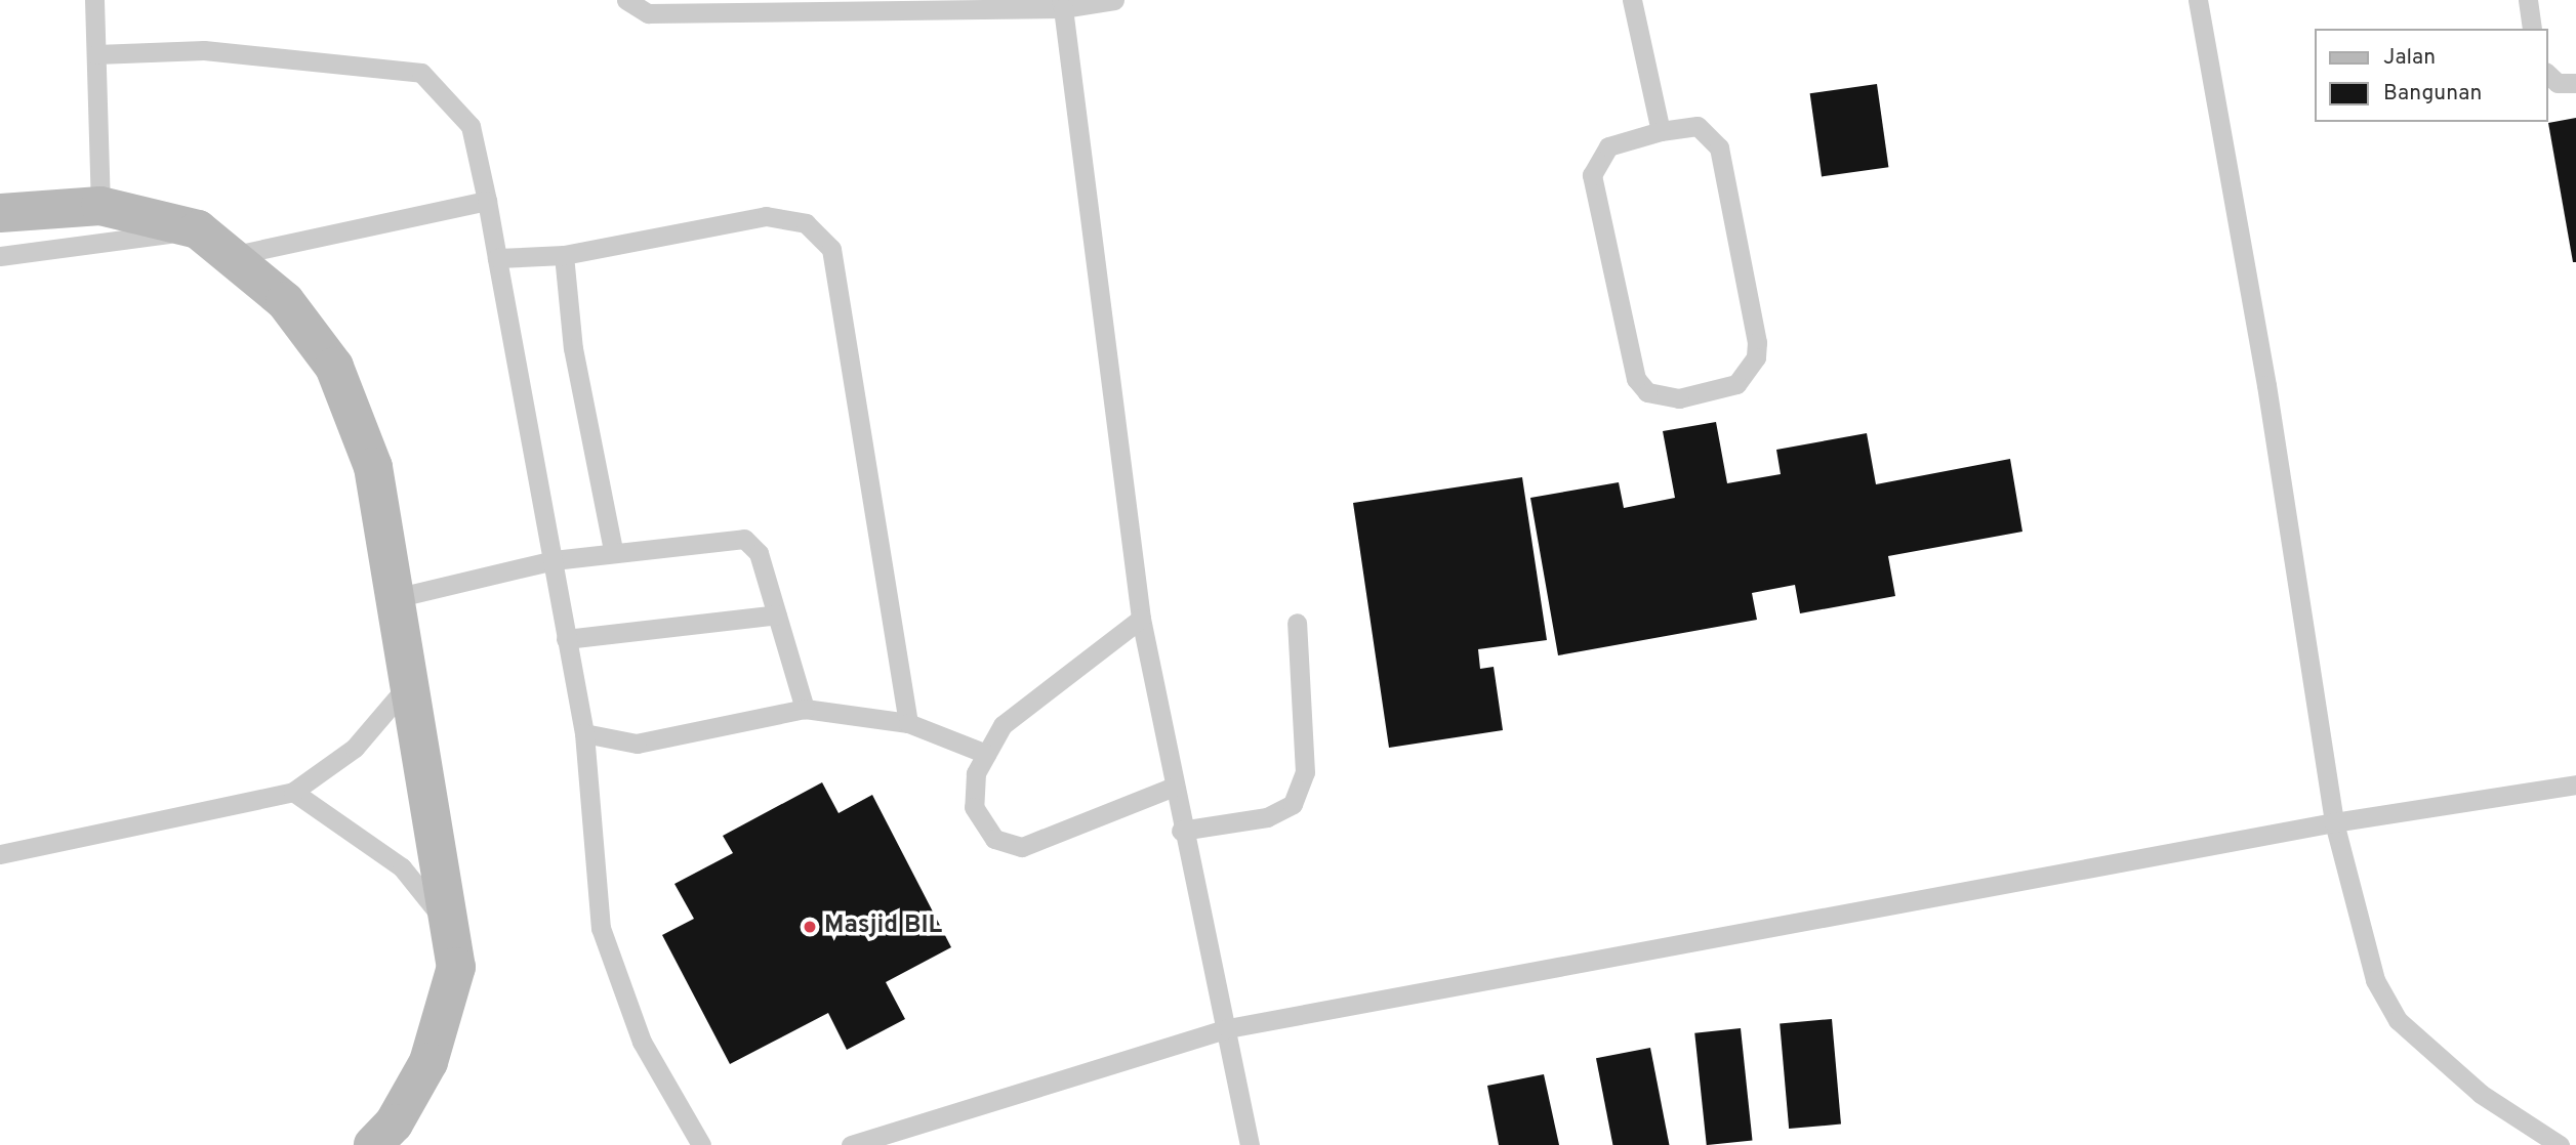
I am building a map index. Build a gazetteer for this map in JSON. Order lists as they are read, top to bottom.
{
  "places": ["Masjid BIL"],
  "legend": ["Jalan", "Bangunan"]
}
